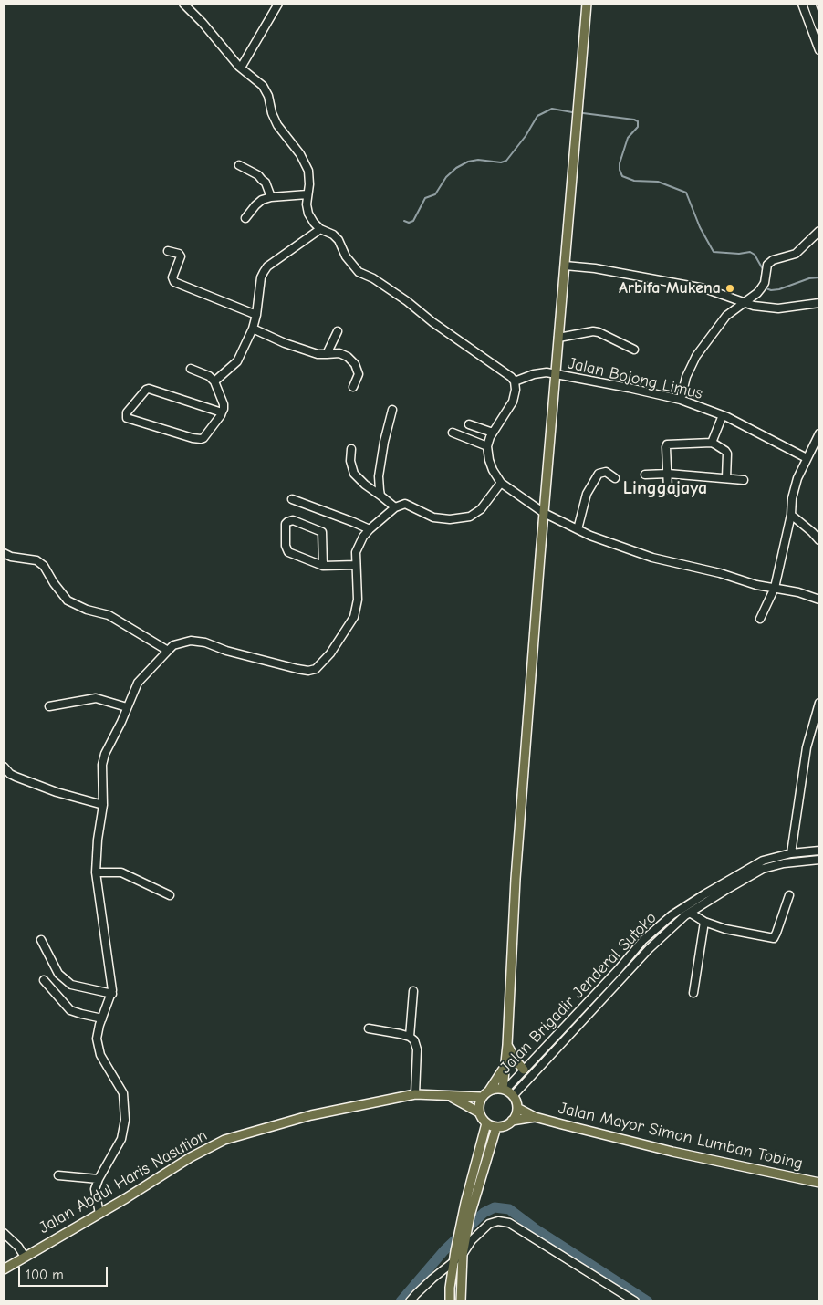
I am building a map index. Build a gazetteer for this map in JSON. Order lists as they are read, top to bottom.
{
  "streets": {
    "main road": ["Jalan Mayor Simon Lumban Tobing", "Jalan Abdul Haris Nasution"],
    "street": ["Jalan Bojong Limus", "Jalan Brigadir Jenderal Sutoko"]
  },
  "crossings": [
    ["Jalan Brigadir Jenderal Sutoko", "Jalan Mayor Simon Lumban Tobing"],
    ["Jalan Brigadir Jenderal Sutoko", "Jalan Abdul Haris Nasution"],
    ["Jalan Mayor Simon Lumban Tobing", "Jalan Abdul Haris Nasution"]
  ],
  "districts": ["Linggajaya"],
  "places": ["Arbifa Mukena"],
  "scale_bar": "100 m"
}
